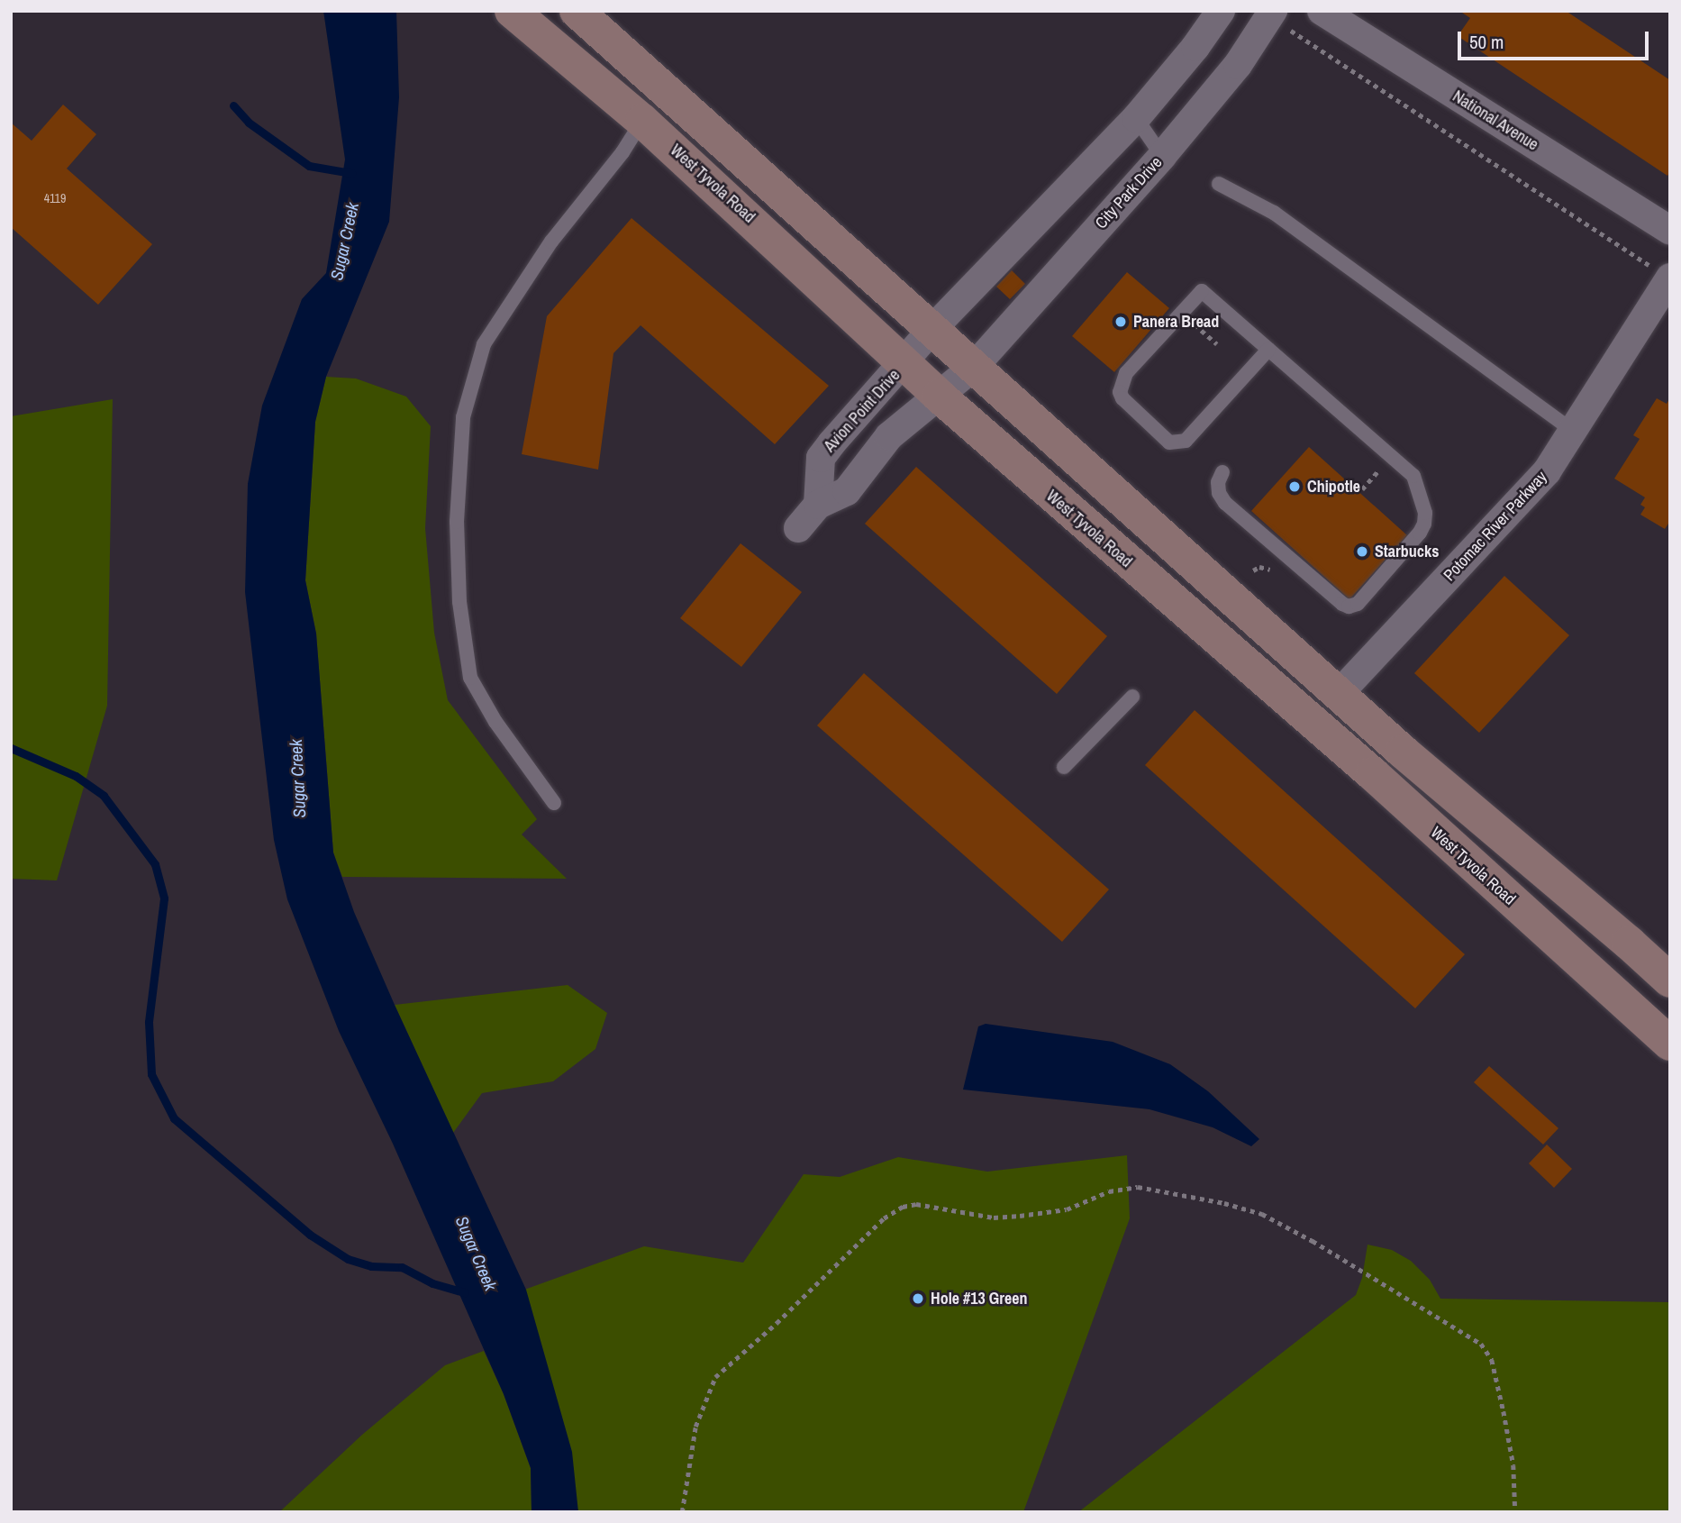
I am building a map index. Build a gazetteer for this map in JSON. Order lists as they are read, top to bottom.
{
  "streets": {
    "main road": ["West Tyvola Road"],
    "street": [
      "National Avenue",
      "City Park Drive",
      "Avion Point Drive",
      "Potomac River Parkway"
    ]
  },
  "crossings": [
    ["West Tyvola Road", "Avion Point Drive"]
  ],
  "water": ["Sugar Creek"],
  "places": [
    "Panera Bread",
    "Chipotle",
    "Starbucks",
    "Hole #13 Green"
  ],
  "house_numbers": ["4119"],
  "scale_bar": "50 m"
}
